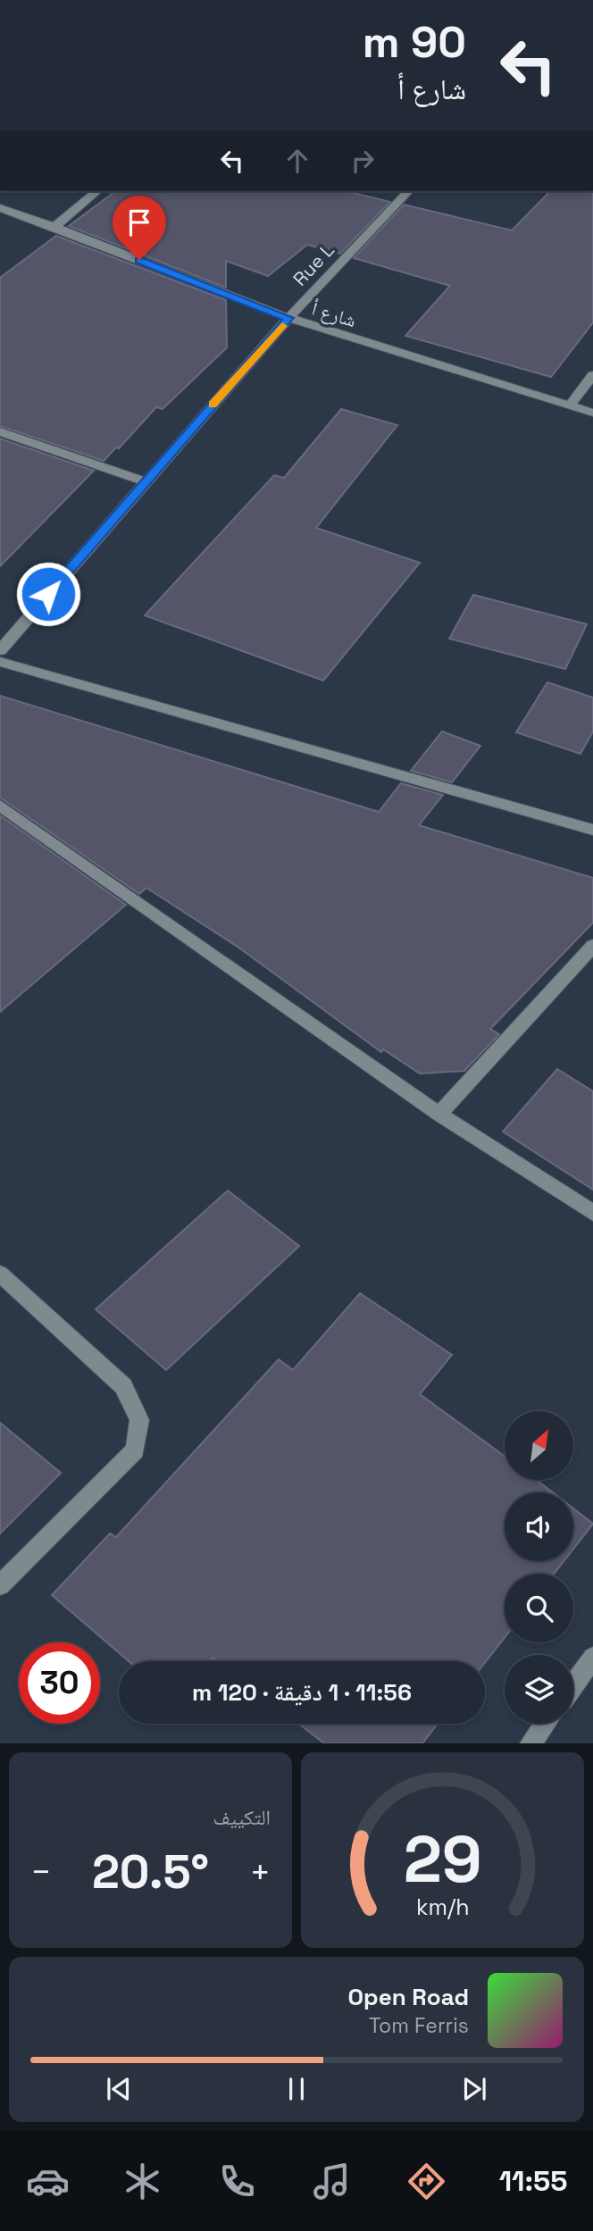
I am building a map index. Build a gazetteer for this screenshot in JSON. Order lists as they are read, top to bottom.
{
  "streets": {
    "street": ["Rue L", "شارع أ"]
  },
  "crossings": [
    ["Rue L", "شارع أ"]
  ],
  "north": "top right",
  "page": {
    "turn": ["90 m", "شارع أ"],
    "limit": "30",
    "trip": "11:56 · 1 دقيقة · 120 m",
    "tile": "التكييف",
    "heat": ["−", "20.5°", "+"],
    "song": ["Open Road", "Tom Ferris"],
    "tabs": "11:55",
    "gauge": ["29", "km/h"]
  }
}
